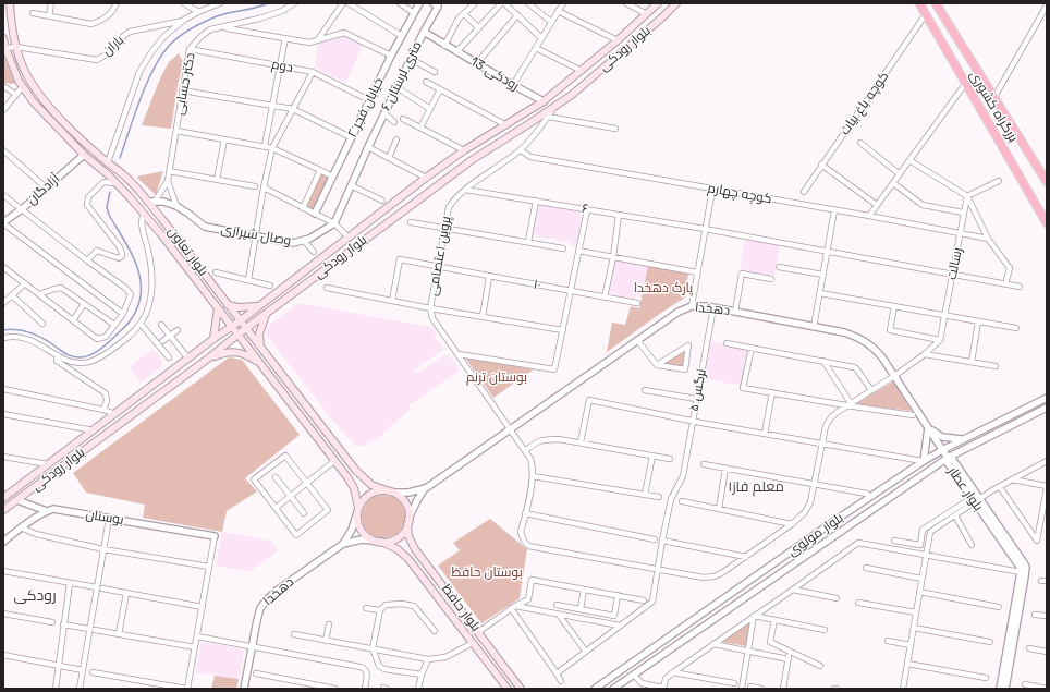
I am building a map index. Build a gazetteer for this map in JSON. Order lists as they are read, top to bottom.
{
  "streets": {
    "highway": ["بزرگراه کشوری"],
    "main road": ["بلوار رودکی", "بلوار تعاون", "بلوار حافظ"],
    "street": [
      "باران",
      "دوم",
      "رودکی 13",
      "۶ متری لرستان",
      "دکتر حسابی",
      "کوچه باغ بیات",
      "خیابان فجر ۲",
      "آزادگان",
      "کوچه چهارم",
      "۶",
      "وصال شیرازی",
      "پروین اعتصامی",
      "رسالت",
      "۱۰",
      "دهخدا",
      "نرگس ۵",
      "بلوار عطار",
      "بوستان",
      "بلوار مولوی"
    ]
  },
  "crossings": [
    ["باران", "بلوار تعاون"],
    ["بلوار رودکی", "رودکی 13"],
    ["بلوار رودکی", "بلوار تعاون"],
    ["بلوار رودکی", "پروین اعتصامی"],
    ["دوم", "دکتر حسابی"],
    ["دوم", "خیابان فجر ۲"],
    ["رودکی 13", "۶ متری لرستان"],
    ["کوچه باغ بیات", "بزرگراه کشوری"],
    ["آزادگان", "بلوار تعاون"],
    ["کوچه چهارم", "پروین اعتصامی"],
    ["کوچه چهارم", "رسالت"],
    ["۶", "پروین اعتصامی"],
    ["۶", "رسالت"],
    ["وصال شیرازی", "بلوار تعاون"],
    ["بلوار تعاون", "بلوار حافظ"],
    ["پروین اعتصامی", "۱۰"],
    ["پروین اعتصامی", "دهخدا"],
    ["دهخدا", "نرگس ۵"],
    ["دهخدا", "بلوار عطار"],
    ["دهخدا", "بلوار مولوی"],
    ["بلوار عطار", "بلوار مولوی"]
  ],
  "districts": ["معلم فاز۱", "رودکی"],
  "parks": ["پارک دهخدا", "بوستان ترنم", "بوستان حافظ"]
}
